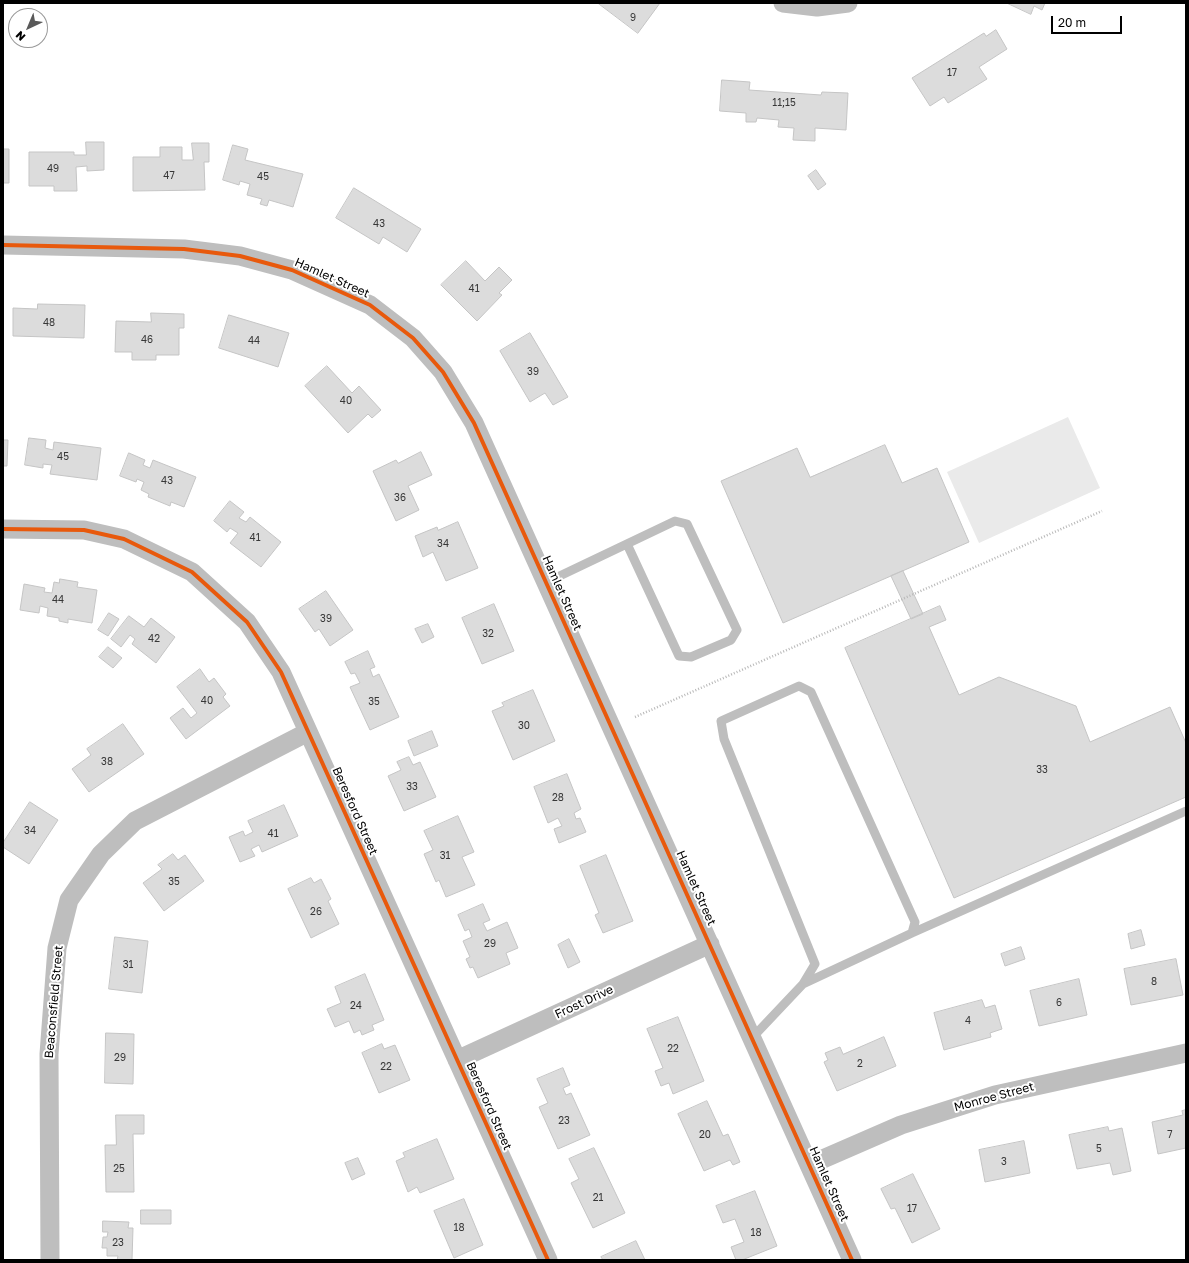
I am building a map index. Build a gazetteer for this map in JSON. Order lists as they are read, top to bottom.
{
  "streets": {
    "street": [
      "Hamlet Street",
      "Beresford Street",
      "Beaconsfield Street",
      "Frost Drive",
      "Monroe Street"
    ]
  },
  "crossings": [
    ["Hamlet Street", "Frost Drive"],
    ["Hamlet Street", "Monroe Street"],
    ["Beresford Street", "Beaconsfield Street"],
    ["Beresford Street", "Frost Drive"]
  ],
  "house_numbers": [
    "9",
    "17",
    "11;15",
    "49",
    "47",
    "45",
    "43",
    "41",
    "48",
    "46",
    "44",
    "39",
    "40",
    "45",
    "43",
    "36",
    "41",
    "34",
    "44",
    "39",
    "32",
    "42",
    "40",
    "35",
    "30",
    "38",
    "33",
    "33",
    "28",
    "34",
    "41",
    "31",
    "35",
    "26",
    "29",
    "31",
    "8",
    "6",
    "24",
    "4",
    "22",
    "29",
    "2",
    "22",
    "23",
    "20",
    "7",
    "5",
    "3",
    "25",
    "21",
    "17",
    "18",
    "18",
    "23"
  ],
  "scale_bar": "20 m",
  "north": "bottom left"
}
